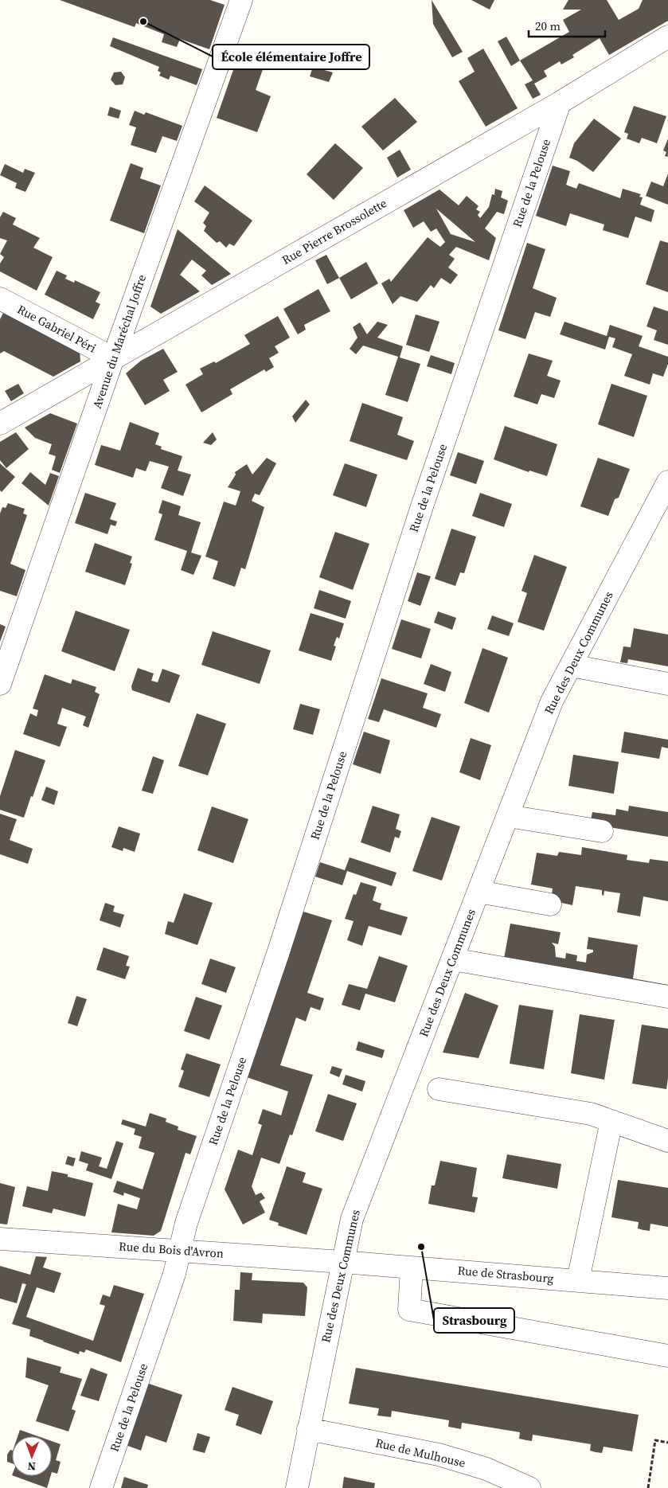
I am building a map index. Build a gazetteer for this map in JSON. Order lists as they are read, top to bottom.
{
  "streets": {
    "street": [
      "Rue de la Pelouse",
      "Rue Pierre Brossolette",
      "Rue Gabriel Péri",
      "Avenue du Maréchal Joffre",
      "Rue des Deux Communes",
      "Rue du Bois d'Avron",
      "Rue de Strasbourg",
      "Rue de Mulhouse"
    ]
  },
  "crossings": [
    ["Rue de la Pelouse", "Rue Pierre Brossolette"],
    ["Rue de la Pelouse", "Rue du Bois d'Avron"],
    ["Rue Pierre Brossolette", "Rue Gabriel Péri"],
    ["Rue Pierre Brossolette", "Avenue du Maréchal Joffre"],
    ["Rue Gabriel Péri", "Avenue du Maréchal Joffre"],
    ["Rue des Deux Communes", "Rue du Bois d'Avron"],
    ["Rue des Deux Communes", "Rue de Strasbourg"],
    ["Rue des Deux Communes", "Rue de Mulhouse"],
    ["Rue du Bois d'Avron", "Rue de Strasbourg"]
  ],
  "places": ["École élémentaire Joffre", "Strasbourg"],
  "scale_bar": "20 m",
  "north": "bottom"
}
